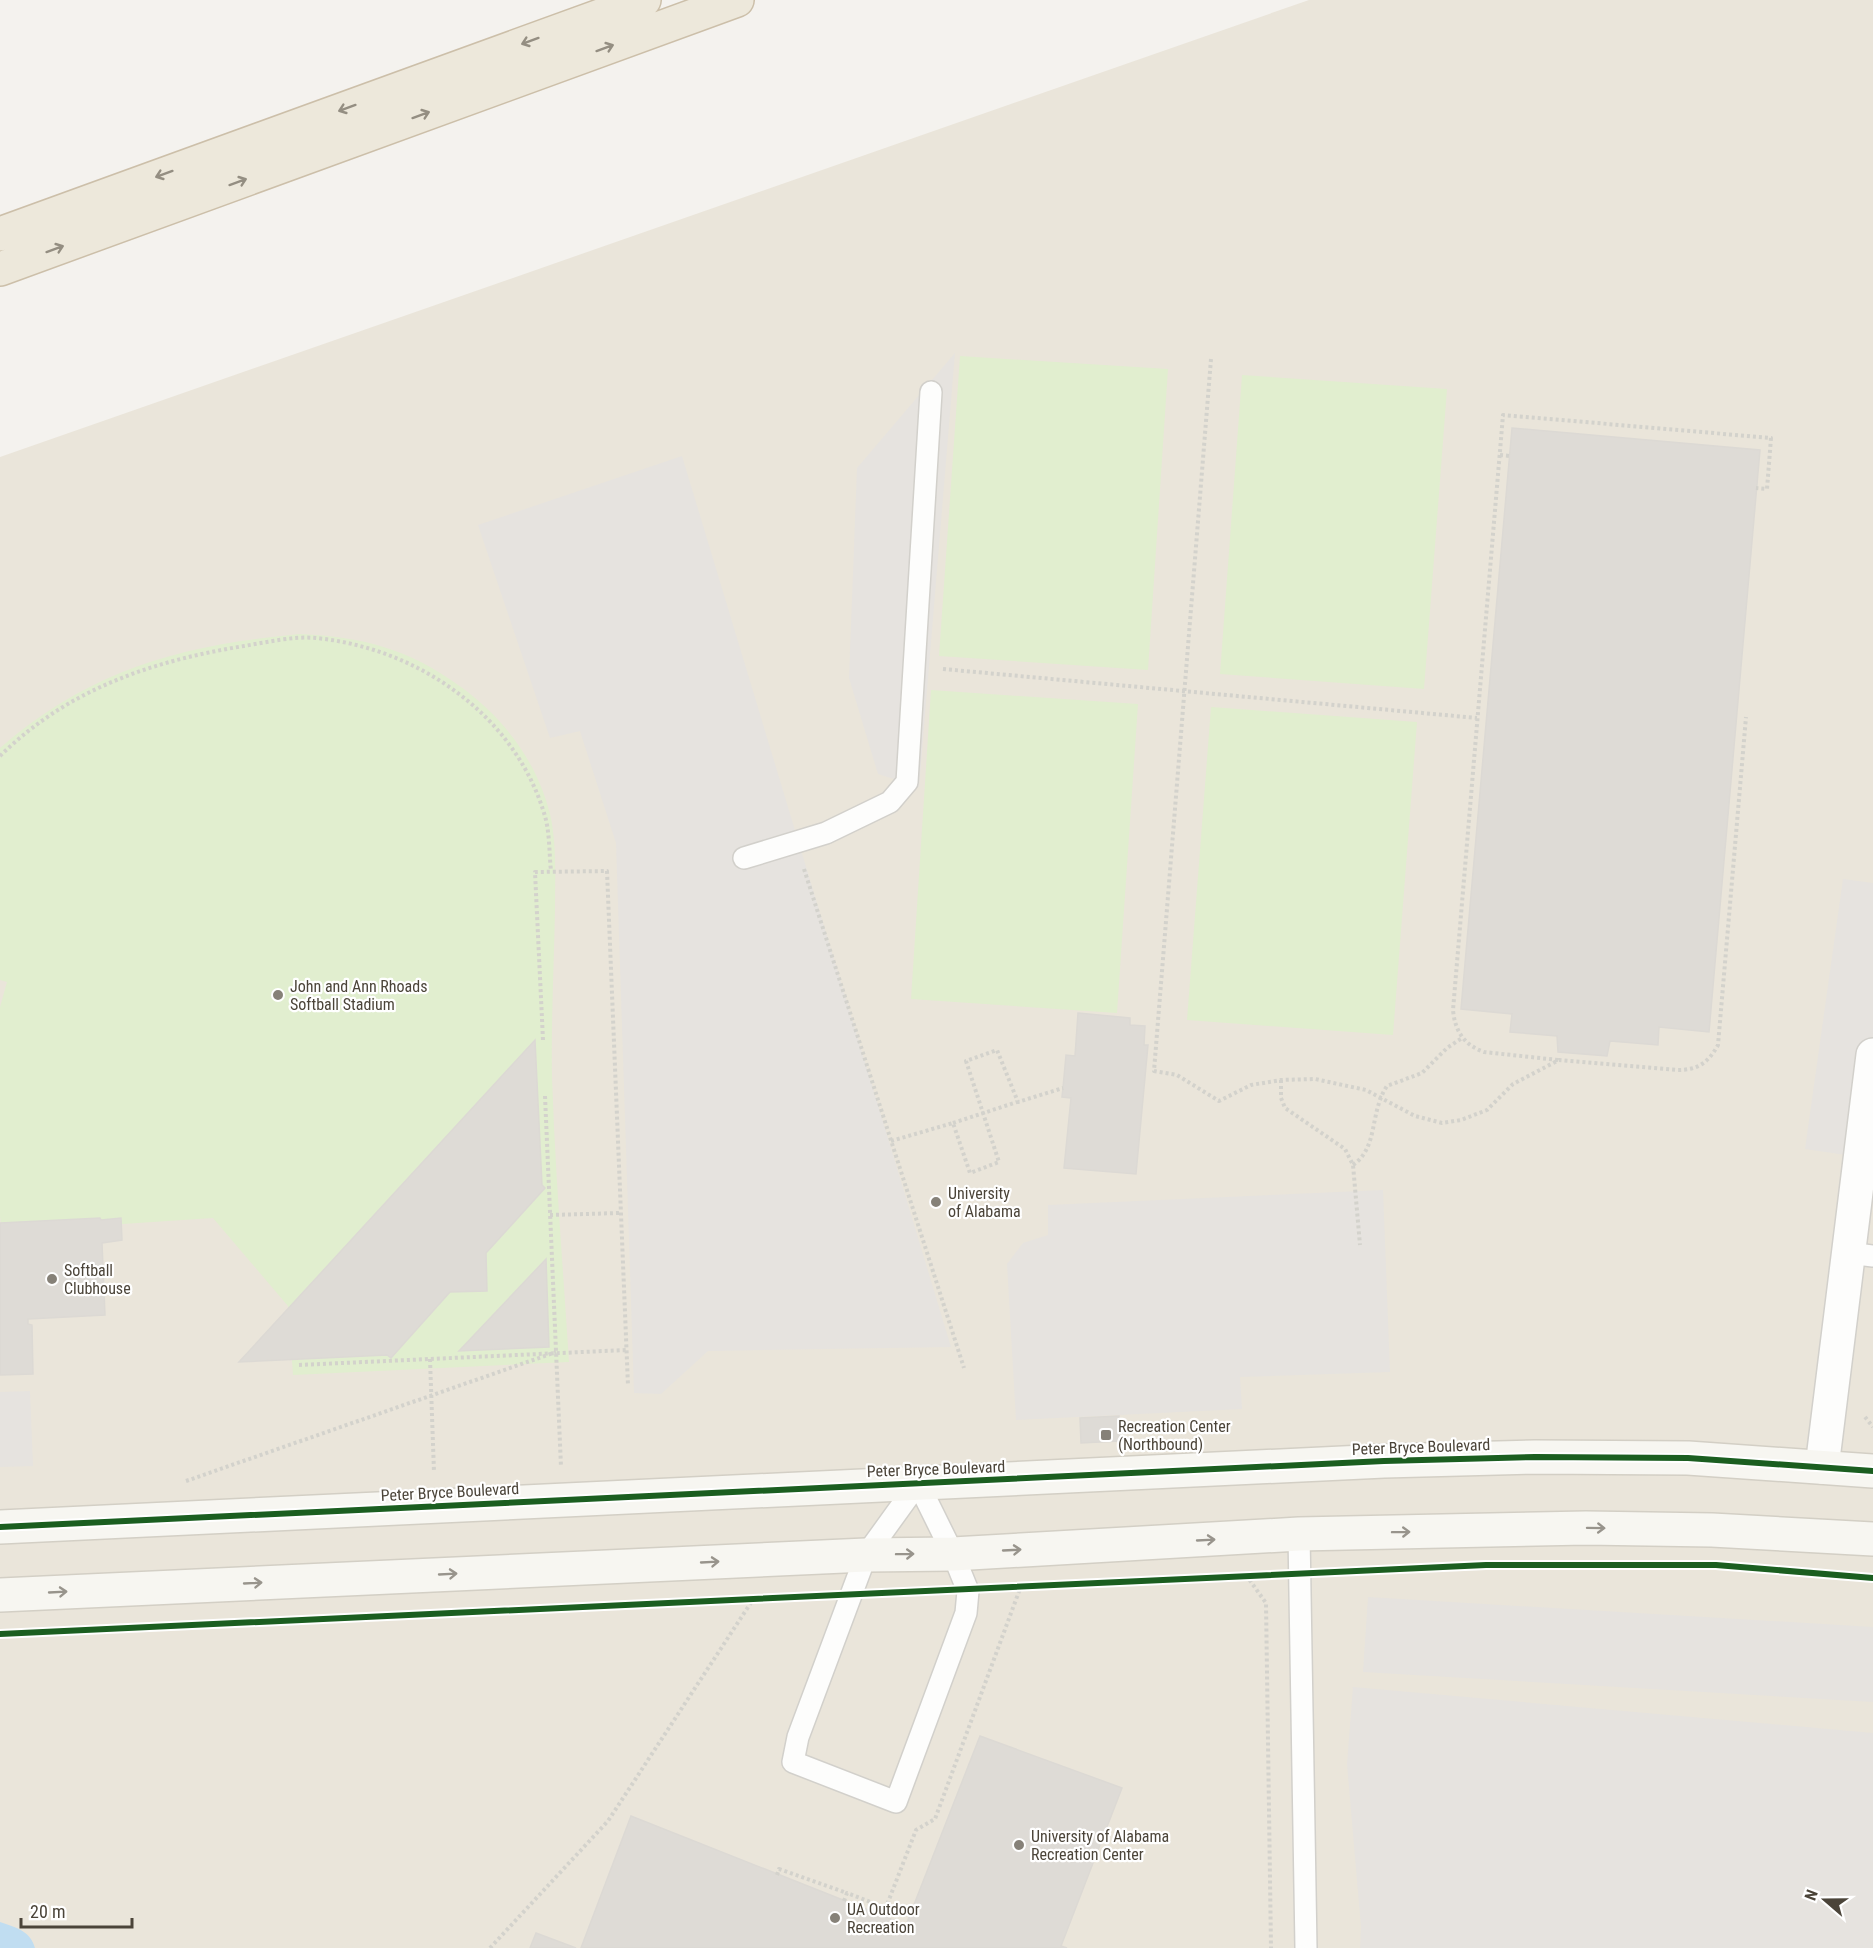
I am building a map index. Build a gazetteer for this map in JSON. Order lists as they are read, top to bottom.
{
  "streets": {
    "street": ["Peter Bryce Boulevard"]
  },
  "places": {
    "other": [
      "John and Ann Rhoads Softball Stadium",
      "University of Alabama",
      "Softball Clubhouse",
      "University of Alabama Recreation Center",
      "UA Outdoor Recreation"
    ],
    "transit": ["Recreation Center (Northbound)"]
  },
  "scale_bar": "20 m",
  "north": "left"
}
